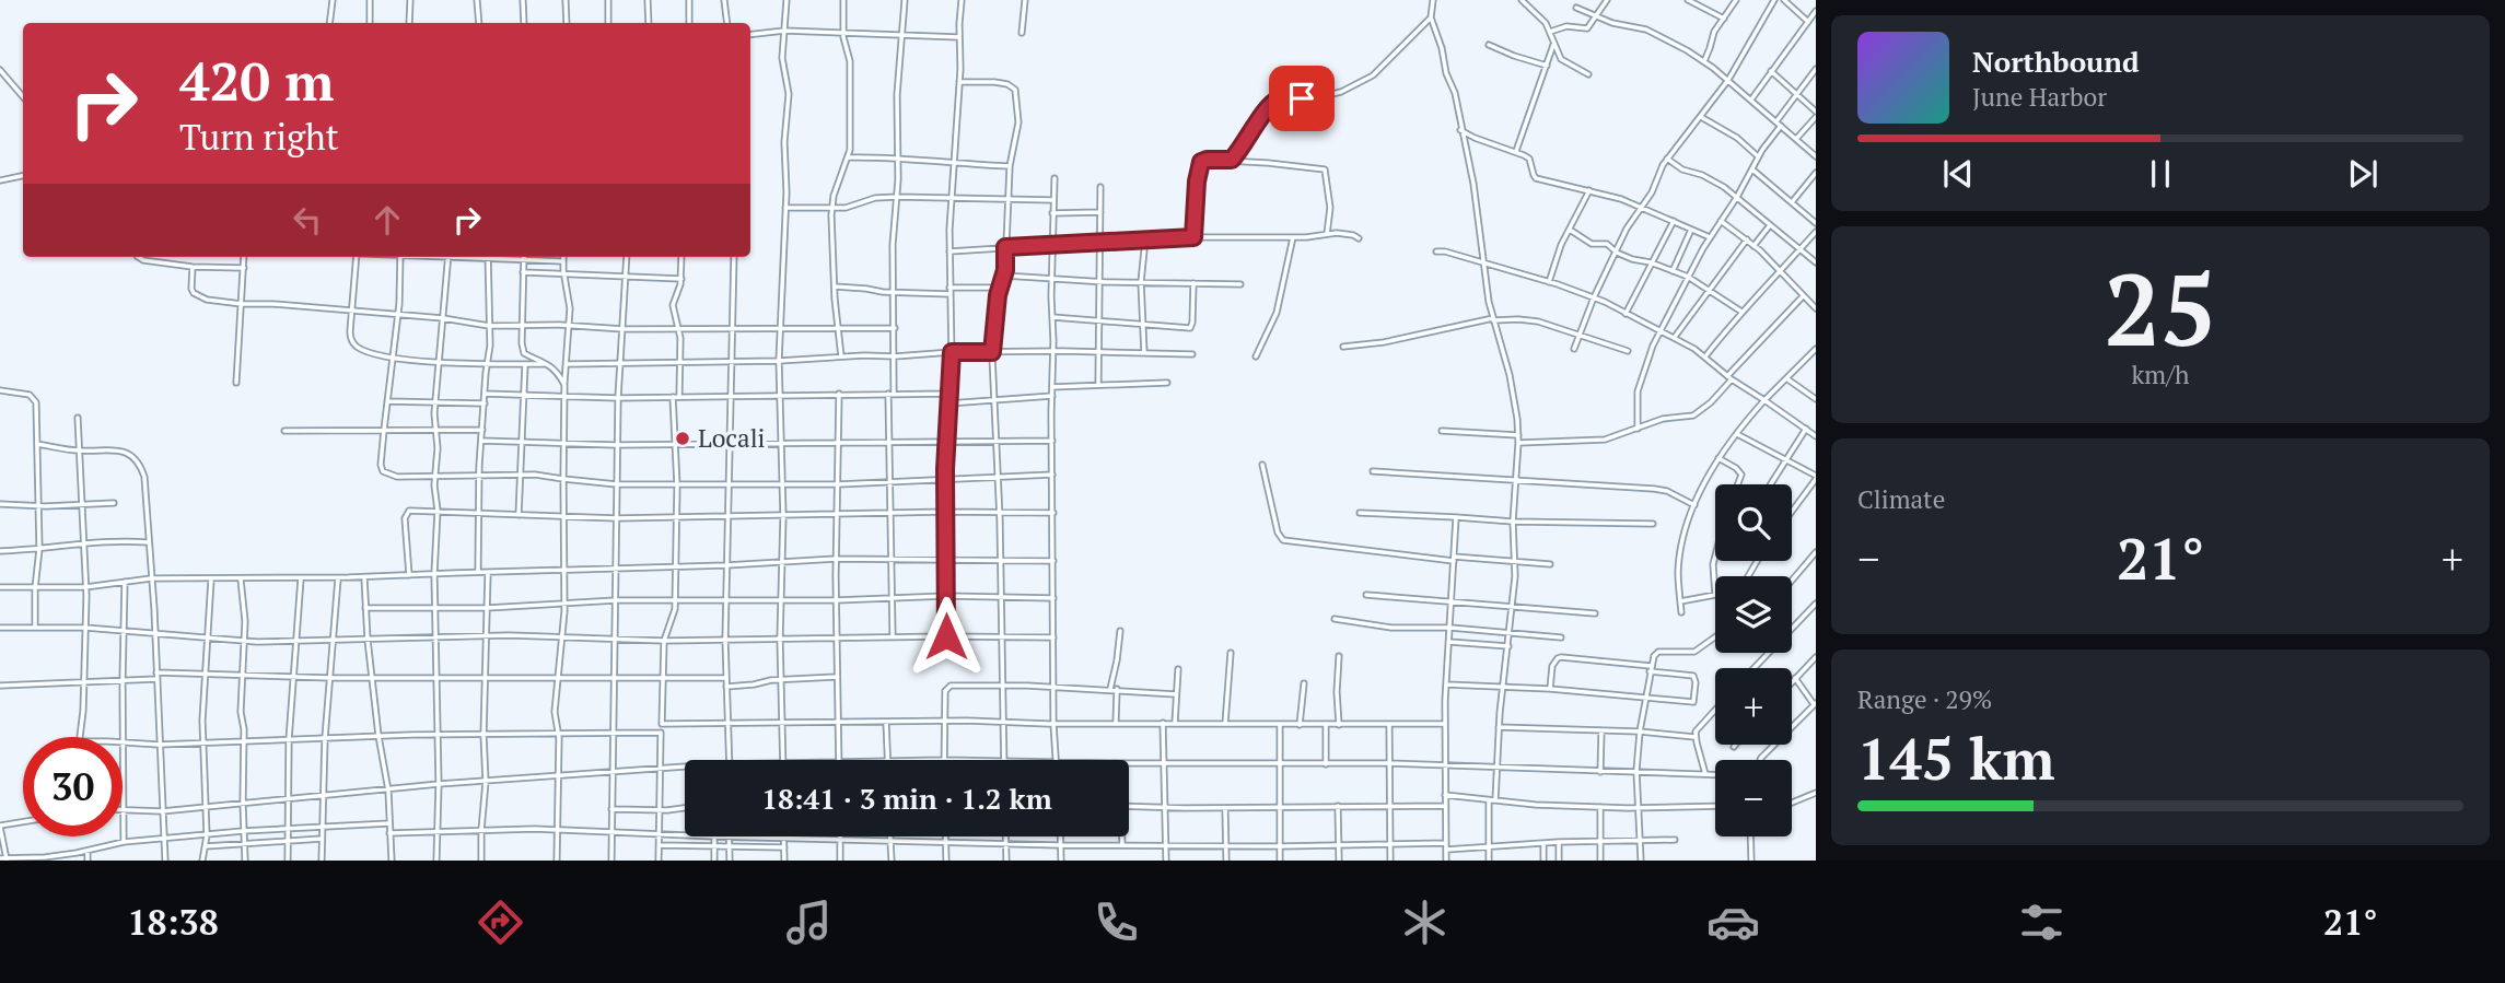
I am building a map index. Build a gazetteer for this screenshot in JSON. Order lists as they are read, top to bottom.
{
  "places": ["Locali"],
  "page": {
    "turn": ["420 m", "Turn right"],
    "song": ["Northbound", "June Harbor"],
    "tile": [
      ["25", "km/h"],
      "Climate",
      ["Range · 29%", "145 km"]
    ],
    "map_buttons": ["+", "−"],
    "heat": ["−", "21°", "+"],
    "limit": "30",
    "trip": "18:41 · 3 min · 1.2 km",
    "tabs": ["18:38", "21°"]
  }
}
